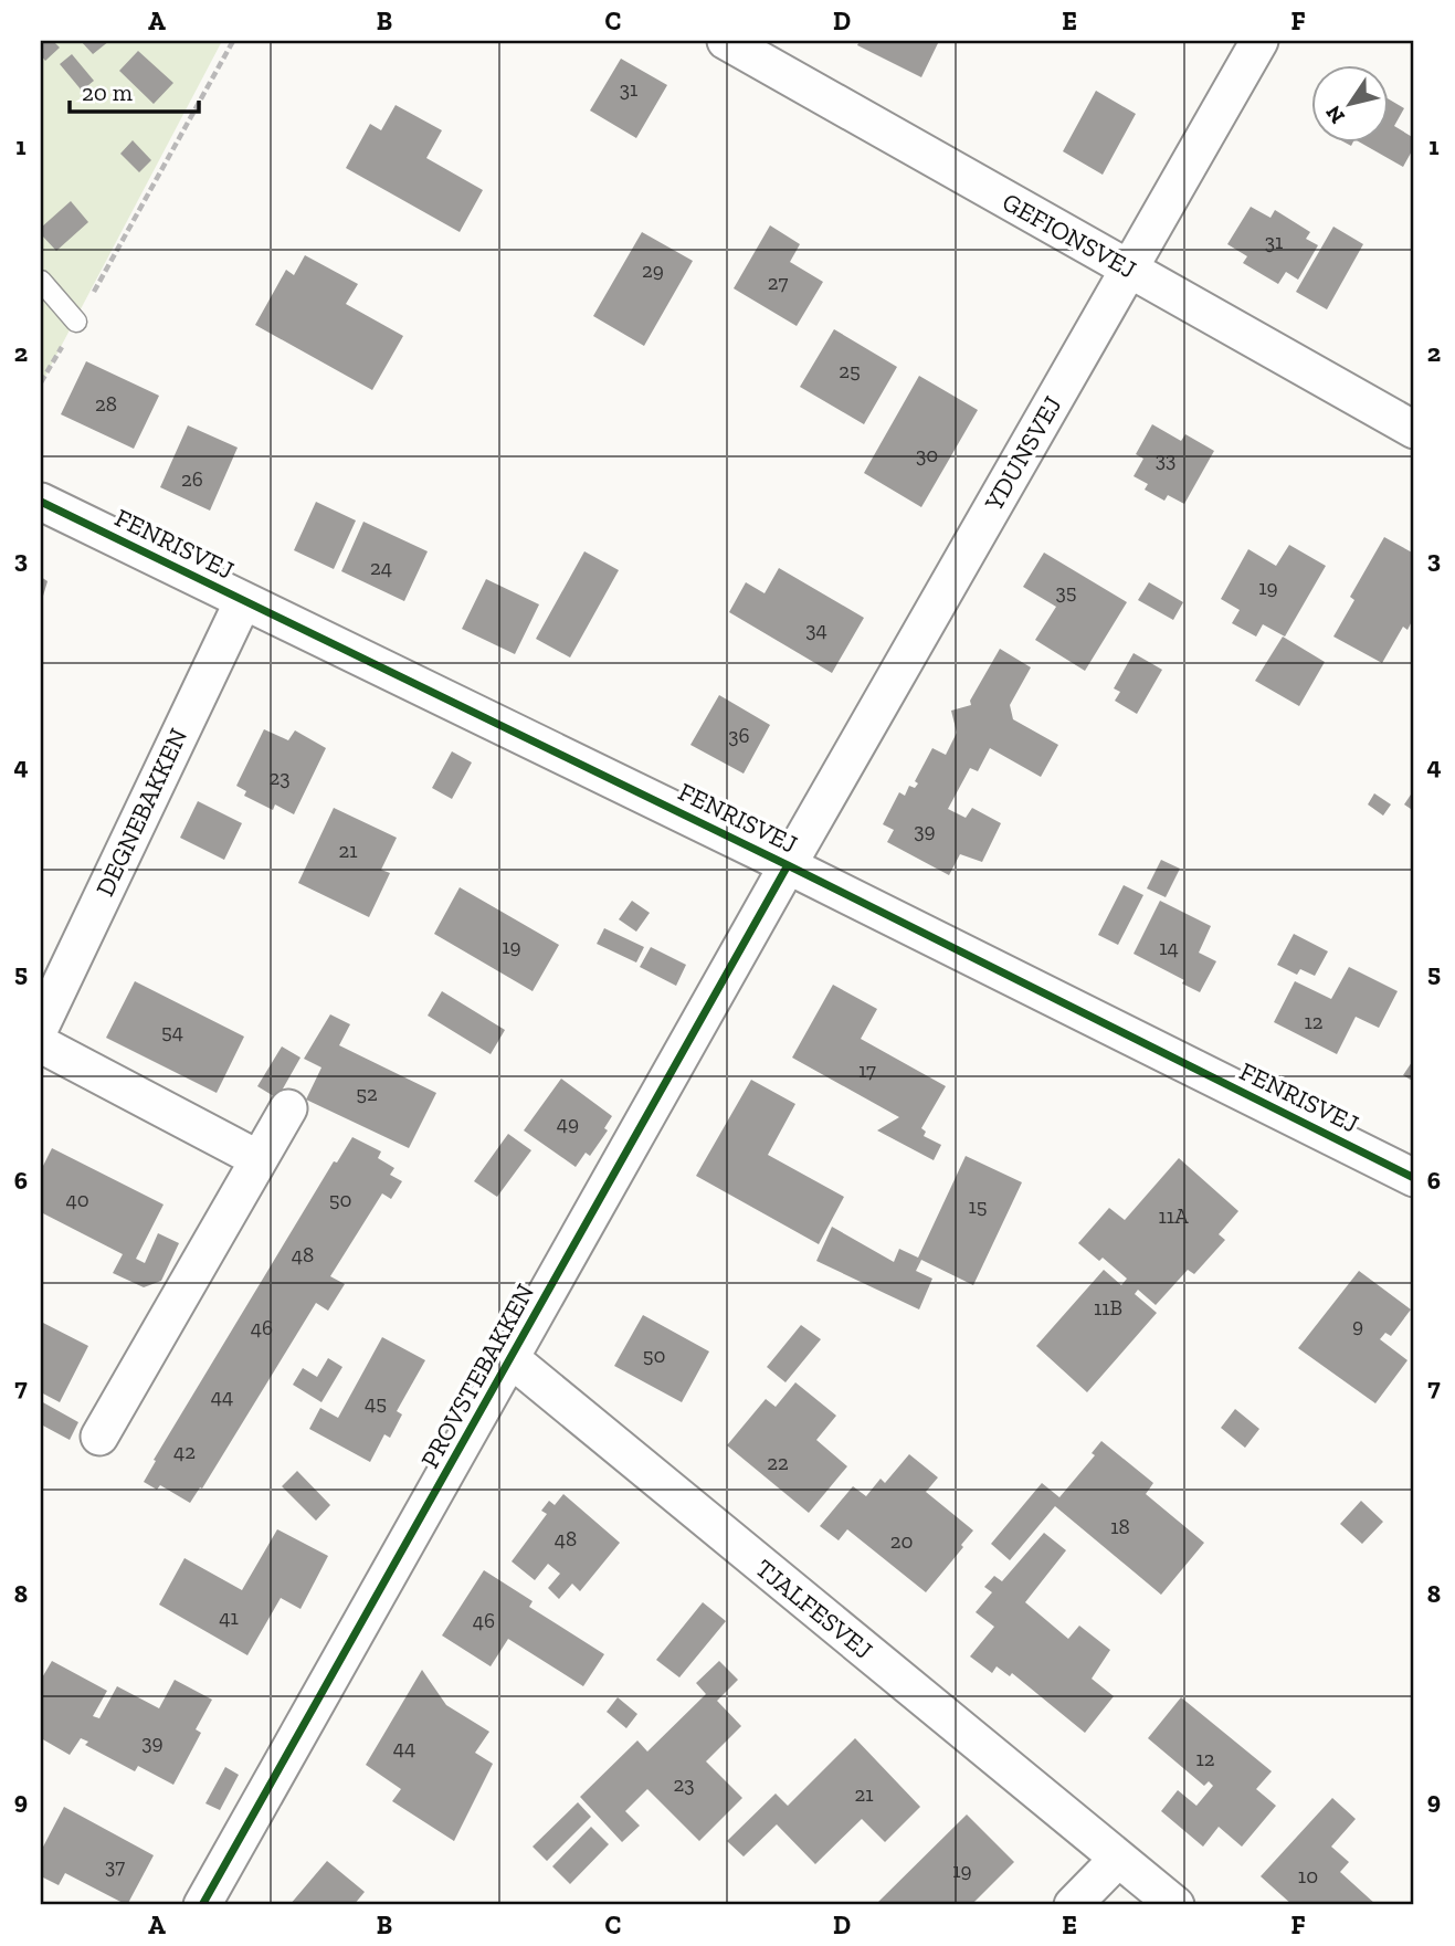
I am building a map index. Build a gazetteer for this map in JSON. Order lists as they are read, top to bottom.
{
  "streets": {
    "street": [
      "GEFIONSVEJ",
      "YDUNSVEJ",
      "FENRISVEJ",
      "DEGNEBAKKEN",
      "PROVSTEBAKKEN",
      "TJALFESVEJ"
    ]
  },
  "crossings": [
    ["GEFIONSVEJ", "YDUNSVEJ"],
    ["YDUNSVEJ", "FENRISVEJ"],
    ["YDUNSVEJ", "PROVSTEBAKKEN"],
    ["FENRISVEJ", "DEGNEBAKKEN"],
    ["FENRISVEJ", "PROVSTEBAKKEN"],
    ["PROVSTEBAKKEN", "TJALFESVEJ"]
  ],
  "house_numbers": [
    "31",
    "31",
    "29",
    "27",
    "25",
    "28",
    "30",
    "33",
    "26",
    "24",
    "19",
    "35",
    "34",
    "36",
    "23",
    "39",
    "21",
    "19",
    "14",
    "12",
    "54",
    "17",
    "52",
    "49",
    "40",
    "50",
    "15",
    "11A",
    "48",
    "11B",
    "9",
    "46",
    "50",
    "44",
    "45",
    "42",
    "22",
    "18",
    "48",
    "20",
    "41",
    "46",
    "39",
    "44",
    "12",
    "23",
    "21",
    "37",
    "19",
    "10"
  ],
  "scale_bar": "20 m",
  "north": "bottom left",
  "grid": {
    "columns": [
      "A",
      "B",
      "C",
      "D",
      "E",
      "F"
    ],
    "rows": [
      "1",
      "2",
      "3",
      "4",
      "5",
      "6",
      "7",
      "8",
      "9"
    ]
  }
}
